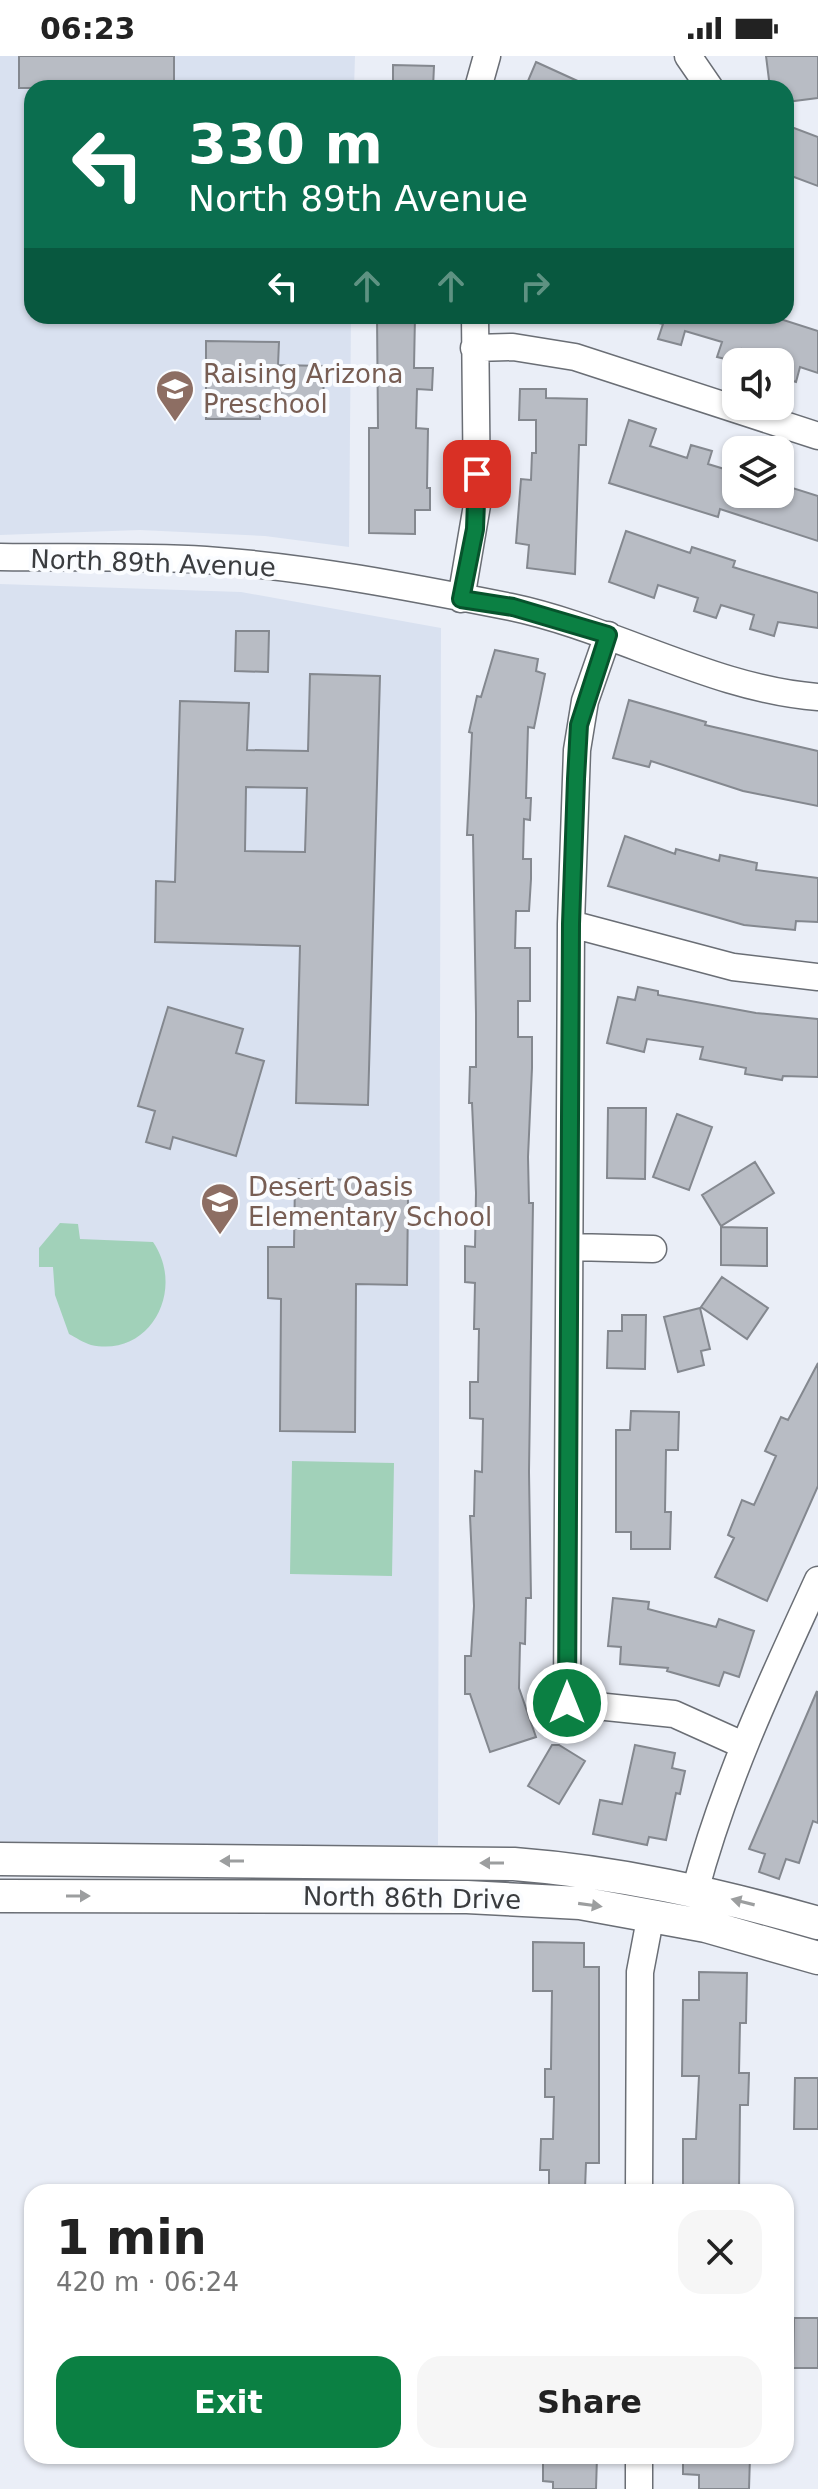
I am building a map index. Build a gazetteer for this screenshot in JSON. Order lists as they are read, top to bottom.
{
  "streets": {
    "street": ["North 89th Avenue", "North 86th Drive"]
  },
  "places": {
    "school or university": ["Raising Arizona Preschool", "Desert Oasis Elementary School"]
  },
  "page": {
    "status": "06:23",
    "turn": ["330 m", "North 89th Avenue"],
    "heading": ["1 min", "420 m · 06:24"],
    "buttons": ["Exit", "Share"]
  }
}
